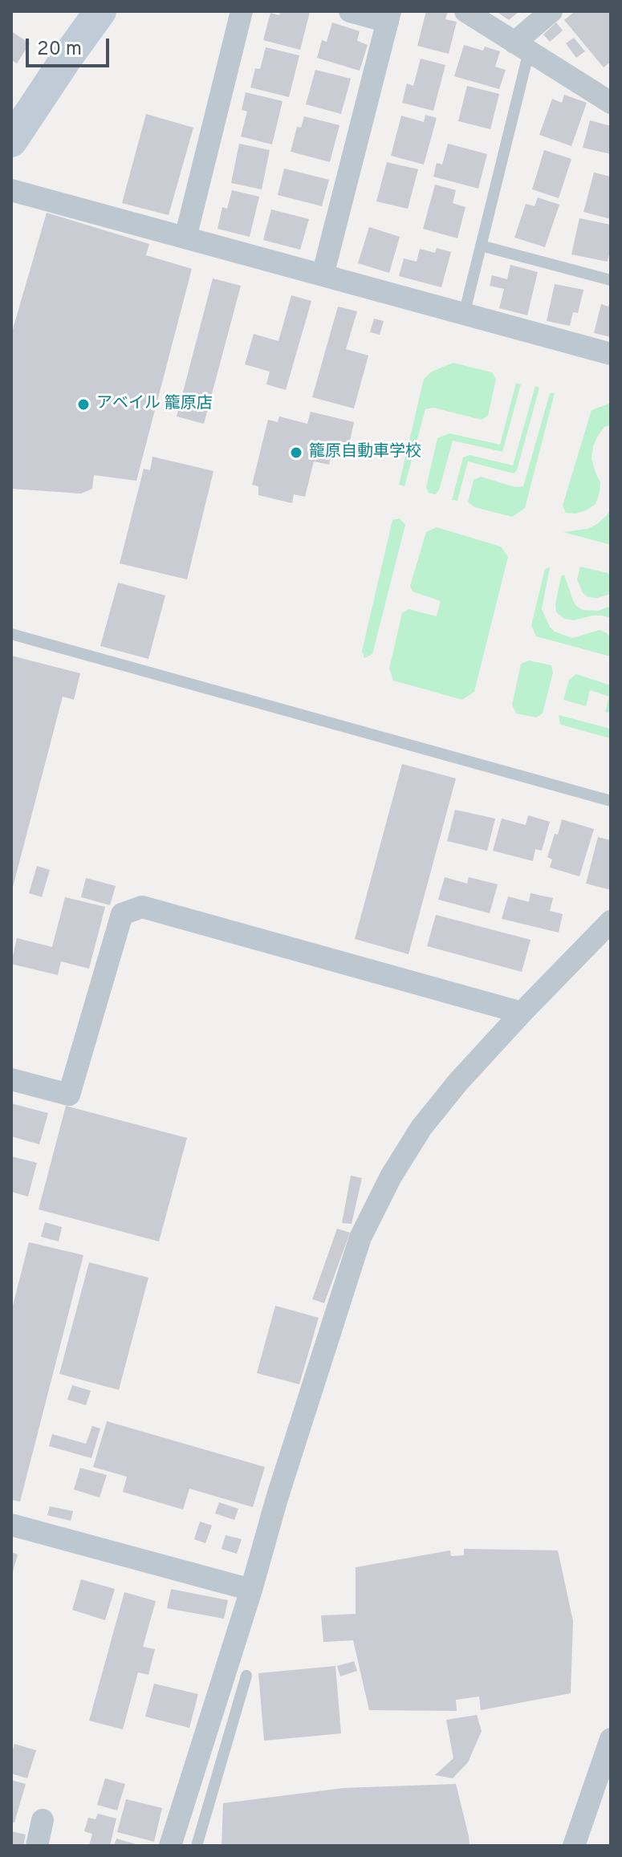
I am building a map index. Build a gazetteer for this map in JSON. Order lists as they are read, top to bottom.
{
  "places": ["アベイル 籠原店", "籠原自動車学校"],
  "scale_bar": "20 m"
}
